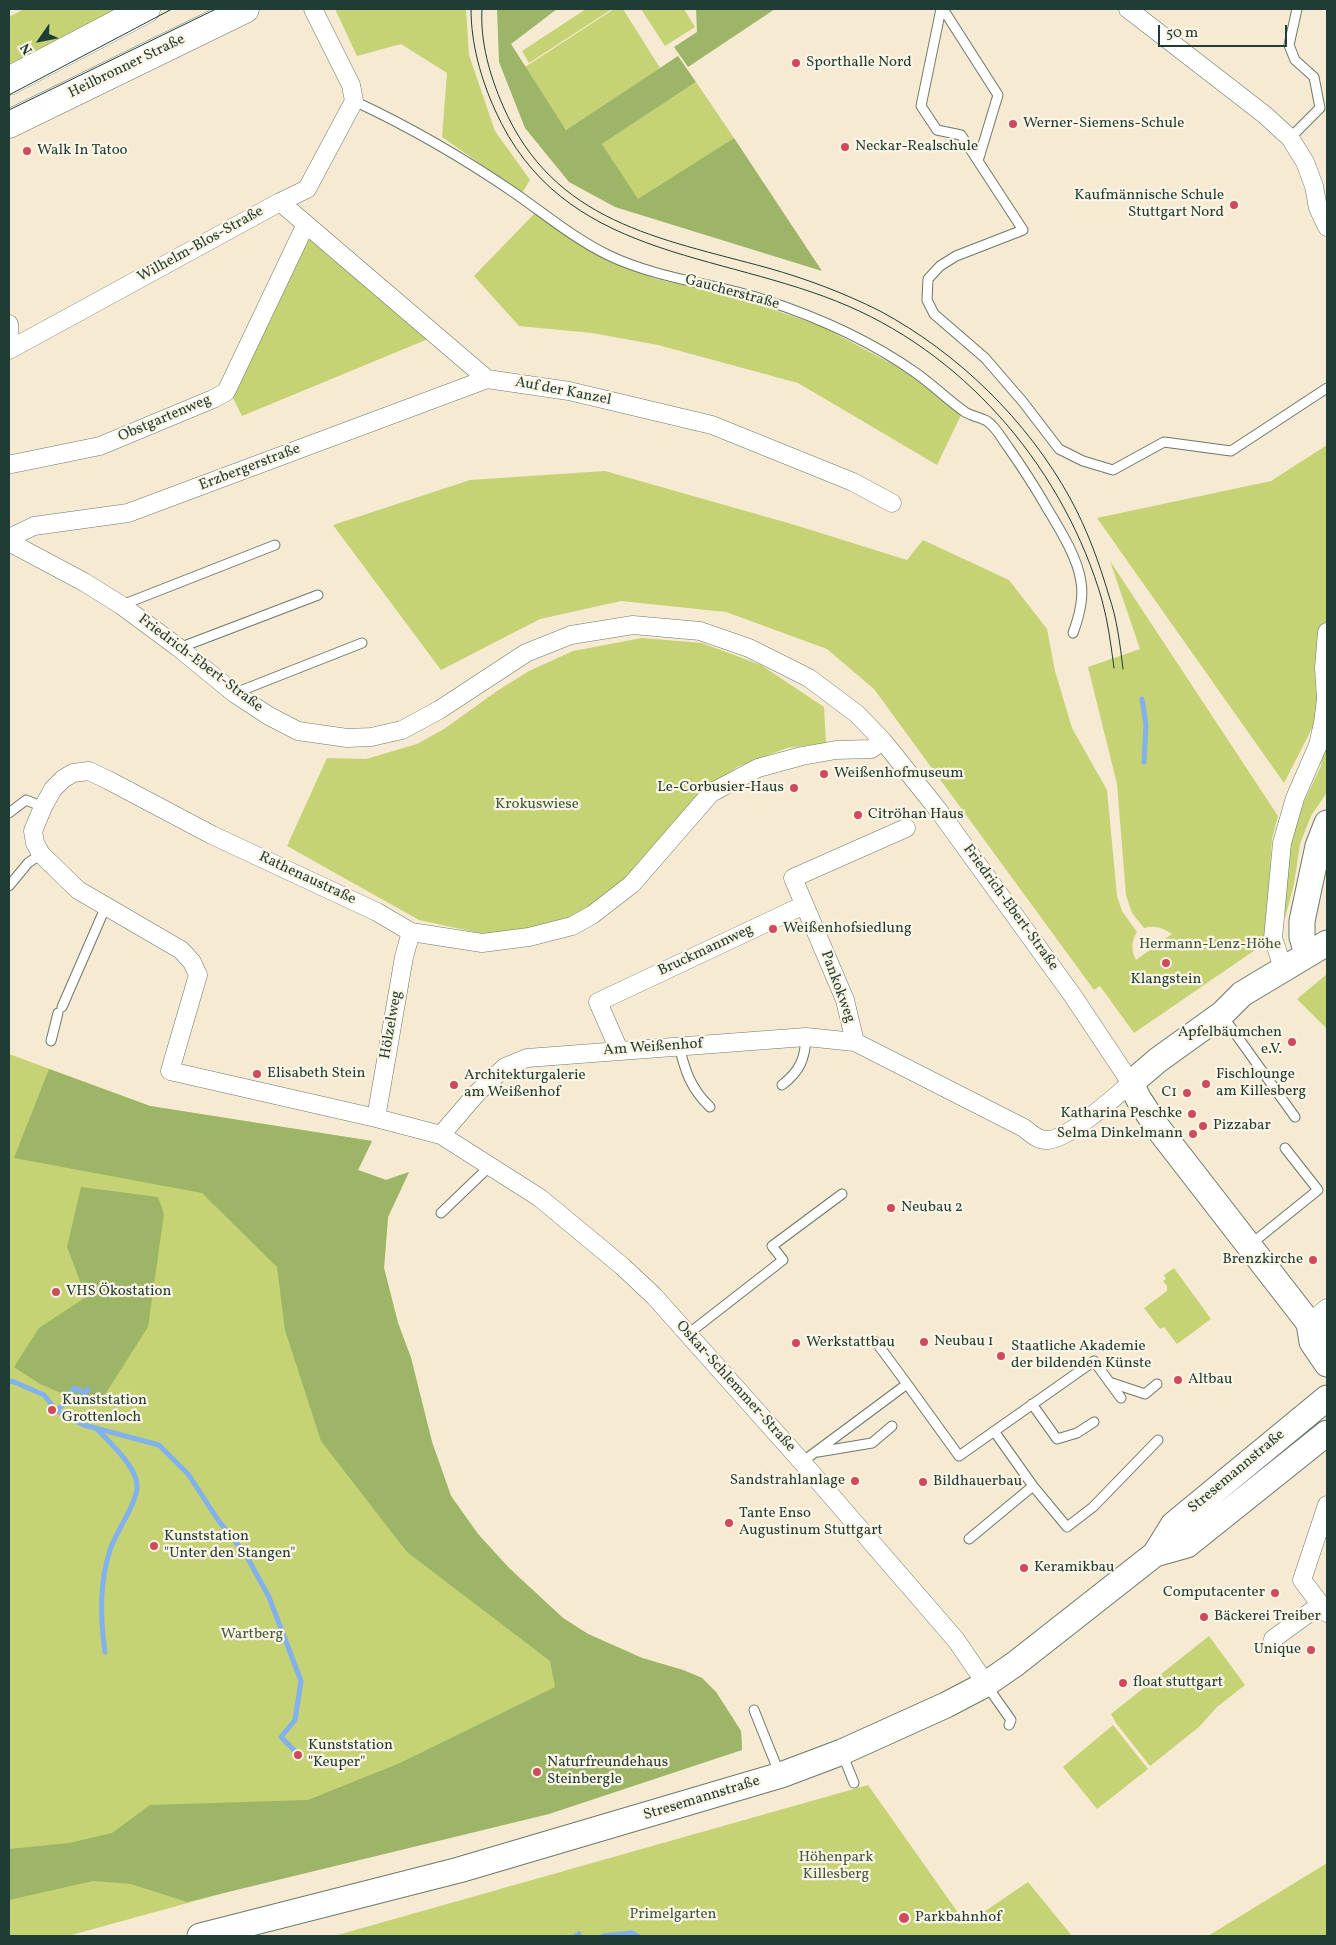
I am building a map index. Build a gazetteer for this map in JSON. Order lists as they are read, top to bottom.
{
  "streets": {
    "main road": ["Heilbronner Straße", "Stresemannstraße"],
    "street": [
      "Wilhelm-Blos-Straße",
      "Auf der Kanzel",
      "Obstgartenweg",
      "Erzbergerstraße",
      "Friedrich-Ebert-Straße",
      "Rathenaustraße",
      "Bruckmannweg",
      "Pankokweg",
      "Hölzelweg",
      "Am Weißenhof",
      "Oskar-Schlemmer-Straße"
    ],
    "lane": ["Gaucherstraße"]
  },
  "crossings": [
    ["Wilhelm-Blos-Straße", "Gaucherstraße"],
    ["Auf der Kanzel", "Erzbergerstraße"],
    ["Erzbergerstraße", "Friedrich-Ebert-Straße"],
    ["Friedrich-Ebert-Straße", "Rathenaustraße"],
    ["Friedrich-Ebert-Straße", "Am Weißenhof"],
    ["Rathenaustraße", "Hölzelweg"],
    ["Bruckmannweg", "Pankokweg"],
    ["Bruckmannweg", "Am Weißenhof"],
    ["Pankokweg", "Am Weißenhof"],
    ["Am Weißenhof", "Oskar-Schlemmer-Straße"],
    ["Oskar-Schlemmer-Straße", "Stresemannstraße"]
  ],
  "parks": [
    "Krokuswiese",
    "Hermann-Lenz-Höhe",
    "Wartberg",
    "Höhenpark Killesberg",
    "Primelgarten"
  ],
  "places": [
    "Sporthalle Nord",
    "Werner-Siemens-Schule",
    "Neckar-Realschule",
    "Walk In Tatoo",
    "Kaufmännische Schule Stuttgart Nord",
    "Weißenhofmuseum",
    "Le-Corbusier-Haus",
    "Citröhan Haus",
    "Weißenhofsiedlung",
    "Klangstein",
    "Apfelbäumchen e.V.",
    "Elisabeth Stein",
    "Fischlounge am Killesberg",
    "Architekturgalerie am Weißenhof",
    "C1",
    "Katharina Peschke",
    "Pizzabar",
    "Selma Dinkelmann",
    "Neubau 2",
    "Brenzkirche",
    "VHS Ökostation",
    "Neubau 1",
    "Werkstattbau",
    "Staatliche Akademie der bildenden Künste",
    "Altbau",
    "Kunststation Grottenloch",
    "Sandstrahlanlage",
    "Bildhauerbau",
    "Tante Enso Augustinum Stuttgart",
    "Kunststation \"Unter den Stangen\"",
    "Keramikbau",
    "Computacenter",
    "Bäckerei Treiber",
    "Unique",
    "float stuttgart",
    "Kunststation \"Keuper\"",
    "Naturfreundehaus Steinbergle",
    "Parkbahnhof"
  ],
  "scale_bar": "50 m",
  "north": "bottom left"
}
